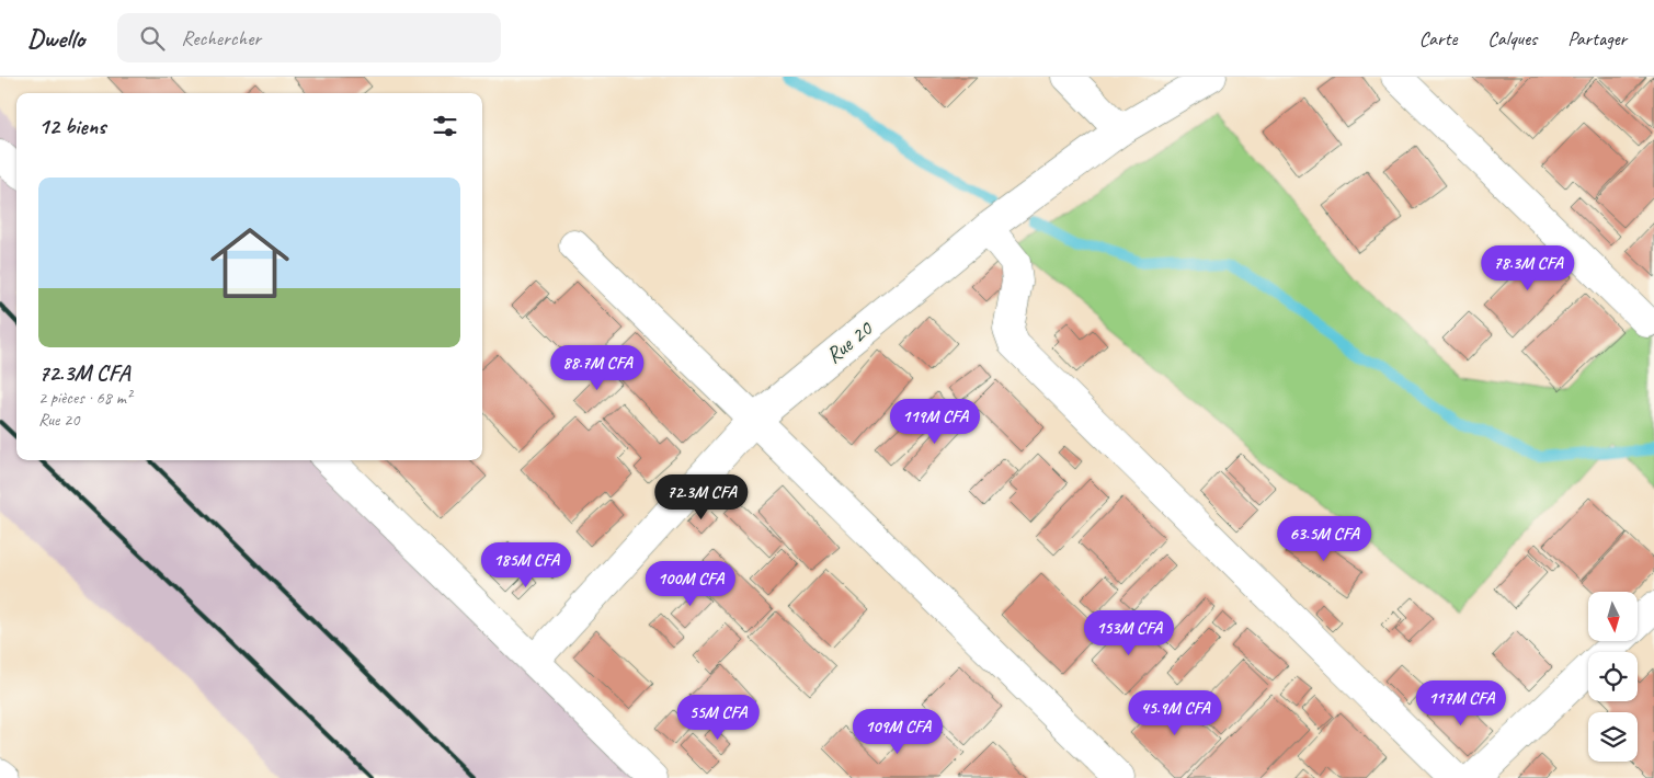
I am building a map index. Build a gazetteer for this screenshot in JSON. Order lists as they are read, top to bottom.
{
  "streets": {
    "street": ["Rue 20"]
  },
  "north": "bottom",
  "page": {
    "header": "Dwello",
    "search": "Rechercher",
    "nav": ["Carte", "Calques", "Partager"],
    "heading": "12 biens",
    "list": [
      {
        "name": "72.3M CFA",
        "note": "2 pièces · 68 m² · Rue 20"
      }
    ],
    "price": [
      "78.3M CFA",
      "88.7M CFA",
      "119M CFA",
      "72.3M CFA",
      "63.5M CFA",
      "185M CFA",
      "100M CFA",
      "153M CFA",
      "117M CFA",
      "45.9M CFA",
      "55M CFA",
      "109M CFA"
    ]
  }
}
